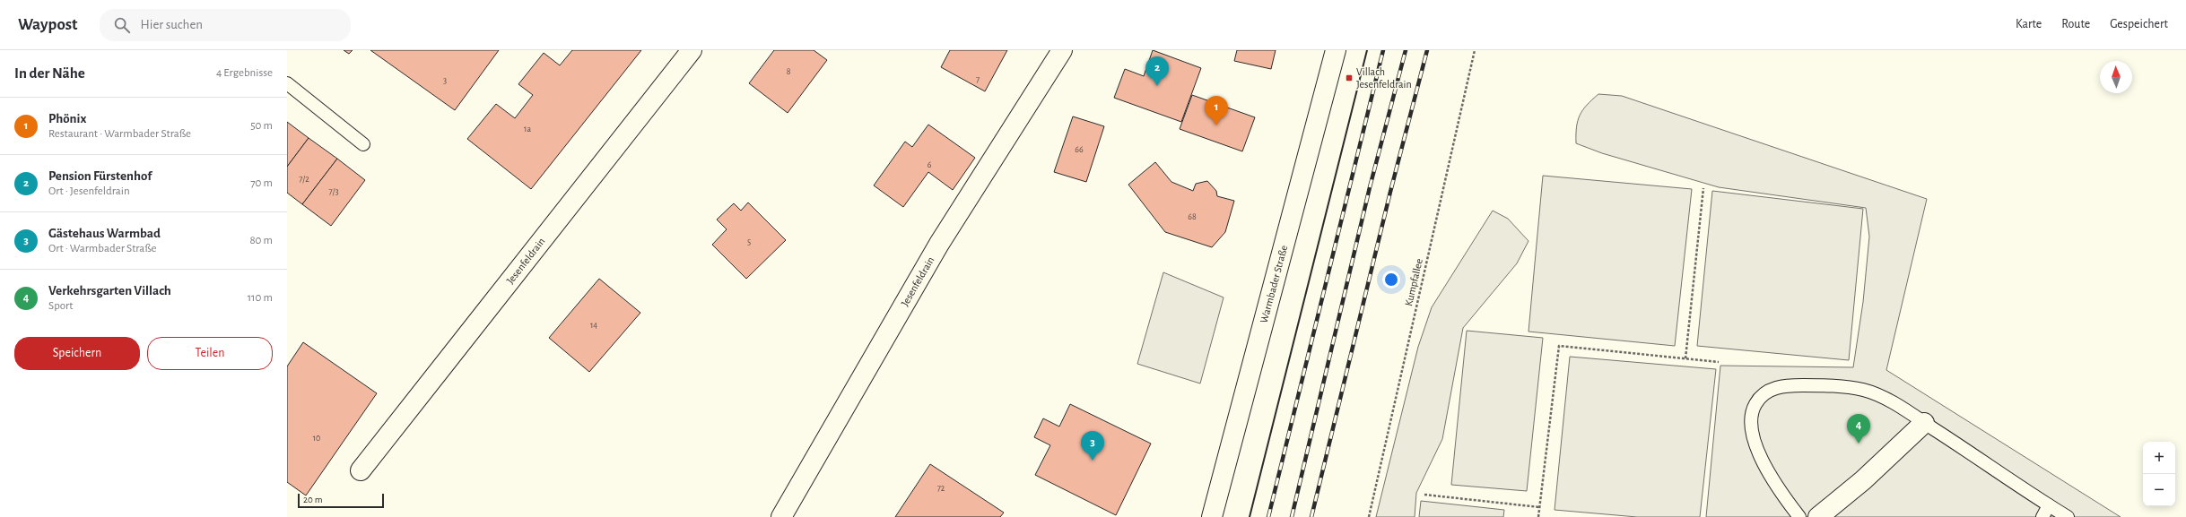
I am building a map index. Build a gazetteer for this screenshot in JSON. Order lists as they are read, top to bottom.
{
  "streets": {
    "street": ["Jesenfeldrain", "Warmbader Straße"],
    "path": ["Kumpfallee"]
  },
  "places": {
    "transit": ["Villach Jesenfeldrain"]
  },
  "house_numbers": [
    "8",
    "7",
    "3",
    "1a",
    "66",
    "6",
    "7/2",
    "7/3",
    "68",
    "5",
    "14",
    "10",
    "72"
  ],
  "scale_bar": "20 m",
  "north": "top",
  "page": {
    "header": "Waypost",
    "search": "Hier suchen",
    "nav": ["Karte", "Route", "Gespeichert"],
    "heading": ["In der Nähe", "4 Ergebnisse"],
    "pins": [
      "2",
      "1",
      "4",
      "3"
    ],
    "list": [
      {
        "mark": "1",
        "name": "Phönix",
        "note": "Restaurant · Warmbader Straße",
        "value": "50 m"
      },
      {
        "mark": "2",
        "name": "Pension Fürstenhof",
        "note": "Ort · Jesenfeldrain",
        "value": "70 m"
      },
      {
        "mark": "3",
        "name": "Gästehaus Warmbad",
        "note": "Ort · Warmbader Straße",
        "value": "80 m"
      },
      {
        "mark": "4",
        "name": "Verkehrsgarten Villach",
        "note": "Sport",
        "value": "110 m"
      }
    ],
    "buttons": ["Speichern", "Teilen"],
    "map_buttons": ["+", "−"],
    "scale": "20 m"
  }
}
